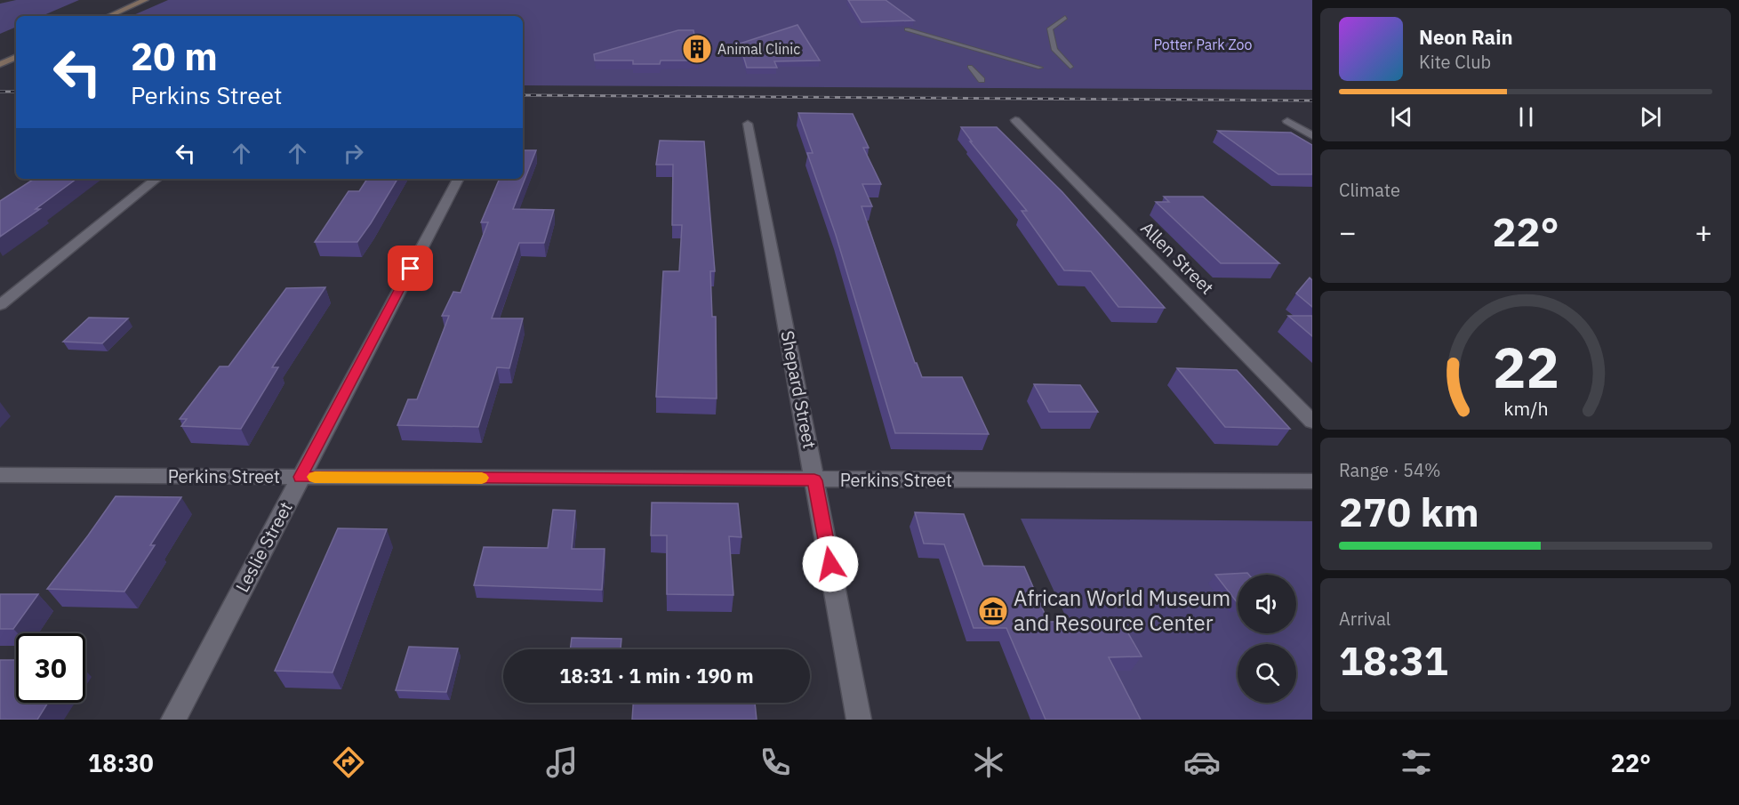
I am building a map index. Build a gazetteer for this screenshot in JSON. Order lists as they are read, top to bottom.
{
  "streets": {
    "street": [
      "Allen Street",
      "Shepard Street",
      "Perkins Street",
      "Leslie Street"
    ]
  },
  "crossings": [
    ["Shepard Street", "Perkins Street"],
    ["Perkins Street", "Leslie Street"]
  ],
  "parks": ["Potter Park Zoo"],
  "places": {
    "building": ["Animal Clinic"],
    "museum": ["African World Museum and Resource Center"]
  },
  "page": {
    "turn": ["20 m", "Perkins Street"],
    "song": ["Neon Rain", "Kite Club"],
    "tile": [
      "Climate",
      ["Range · 54%", "270 km"],
      ["Arrival", "18:31"]
    ],
    "heat": ["−", "22°", "+"],
    "limit": "30",
    "trip": "18:31 · 1 min · 190 m",
    "tabs": ["18:30", "22°"],
    "gauge": ["22", "km/h"]
  }
}
